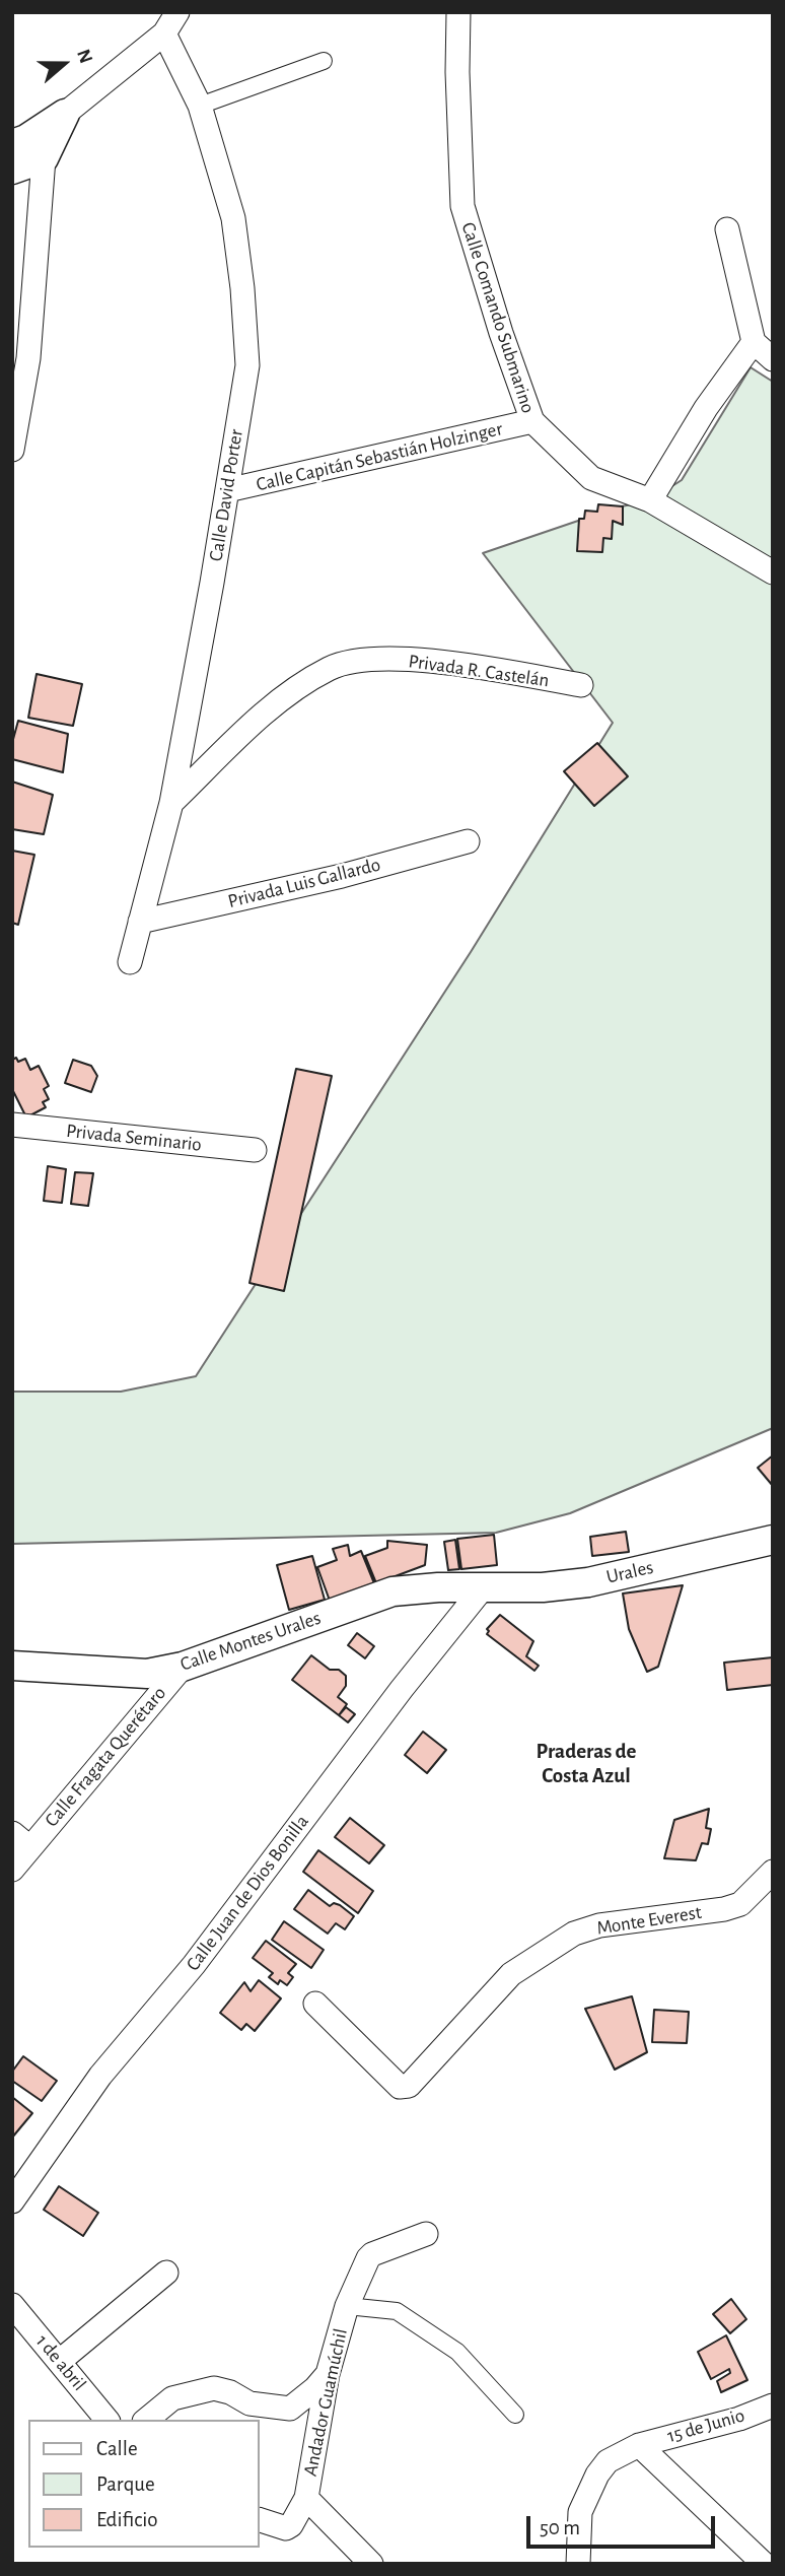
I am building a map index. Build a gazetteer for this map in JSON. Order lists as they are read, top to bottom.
{
  "streets": {
    "street": [
      "Calle Comando Submarino",
      "Calle Capitán Sebastián Holzinger",
      "Calle David Porter",
      "Privada R. Castelán",
      "Privada Luis Gallardo",
      "Privada Seminario",
      "Urales",
      "Calle Montes Urales",
      "Calle Fragata Querétaro",
      "Calle Juan de Dios Bonilla",
      "Monte Everest",
      "1 de abril",
      "Andador Guamúchil",
      "15 de Junio"
    ]
  },
  "crossings": [
    ["Calle Comando Submarino", "Calle Capitán Sebastián Holzinger"],
    ["Calle Capitán Sebastián Holzinger", "Calle David Porter"],
    ["Calle David Porter", "Privada R. Castelán"],
    ["Calle David Porter", "Privada Luis Gallardo"],
    ["Urales", "Calle Montes Urales"],
    ["Urales", "Calle Juan de Dios Bonilla"],
    ["Calle Montes Urales", "Calle Fragata Querétaro"],
    ["Calle Montes Urales", "Calle Juan de Dios Bonilla"]
  ],
  "districts": ["Praderas de Costa Azul"],
  "legend": ["Calle", "Parque", "Edificio"],
  "scale_bar": "50 m",
  "north": "right"
}
